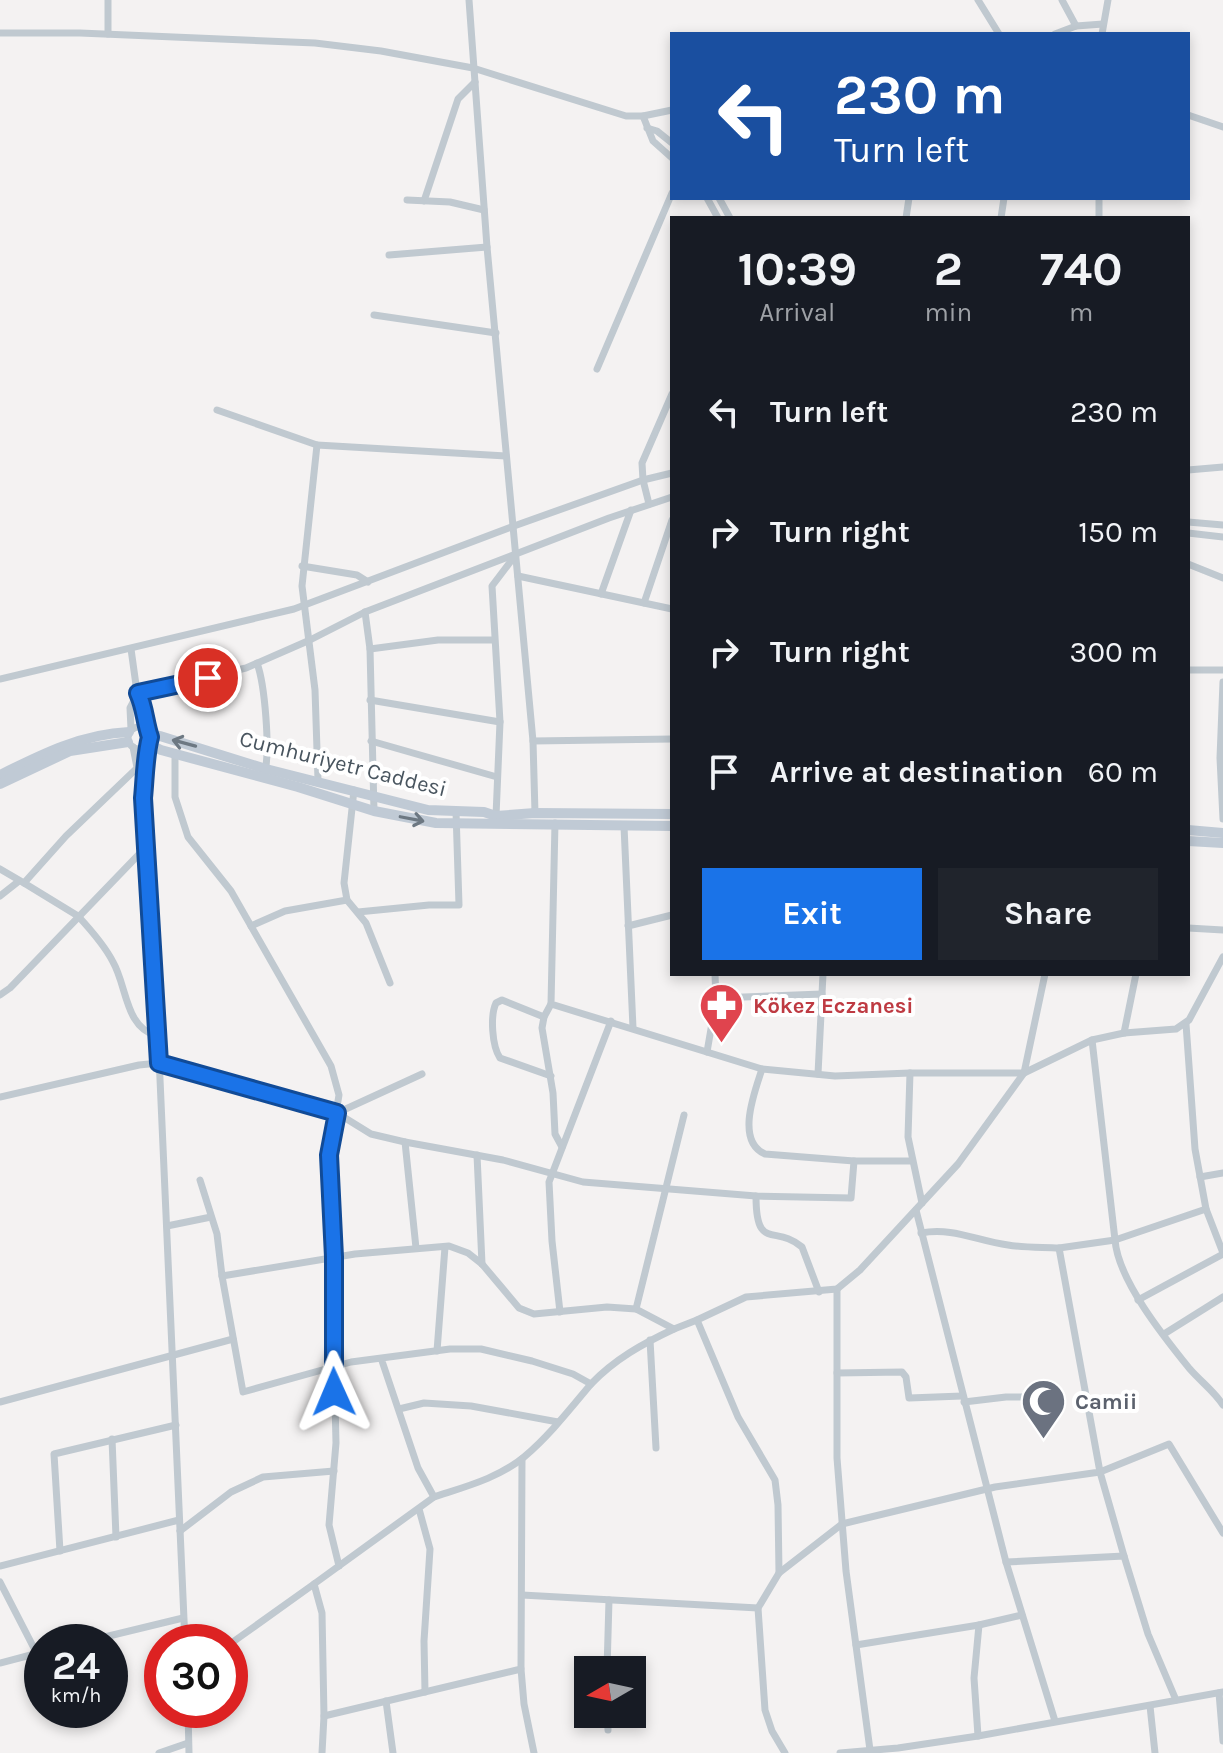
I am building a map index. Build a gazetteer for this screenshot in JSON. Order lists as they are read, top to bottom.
{
  "streets": {
    "main road": ["Cumhuriyetr Caddesi"]
  },
  "places": {
    "pharmacy": ["Kökez Eczanesi"],
    "mosque": ["Camii"]
  },
  "north": "left",
  "page": {
    "turn": ["230 m", "Turn left"],
    "eta": [
      "10:39",
      "Arrival",
      "2",
      "min",
      "740",
      "m"
    ],
    "list": [
      {
        "name": "Turn left",
        "value": "230 m"
      },
      {
        "name": "Turn right",
        "value": "150 m"
      },
      {
        "name": "Turn right",
        "value": "300 m"
      },
      {
        "name": "Arrive at destination",
        "value": "60 m"
      }
    ],
    "buttons": ["Exit", "Share"],
    "speed": "24 km/h",
    "limit": "30"
  }
}
